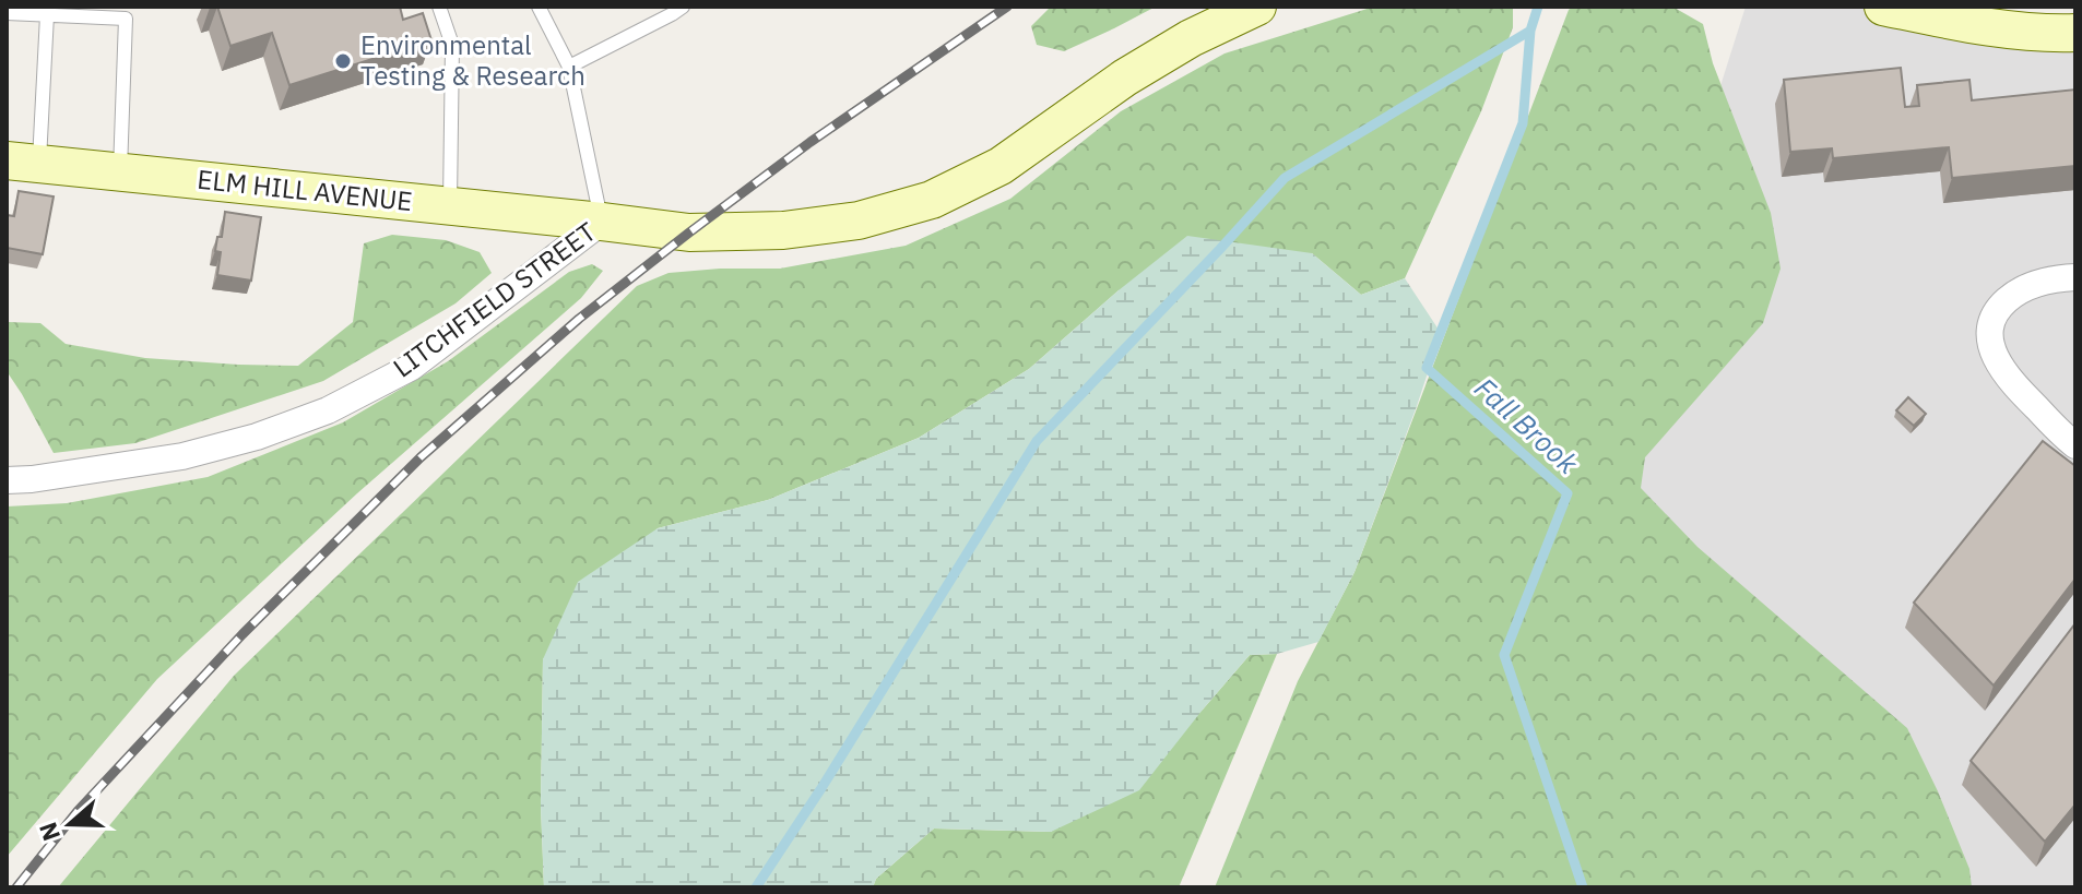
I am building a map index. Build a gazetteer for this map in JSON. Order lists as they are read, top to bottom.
{
  "streets": {
    "main road": ["ELM HILL AVENUE", "LITCHFIELD STREET"]
  },
  "crossings": [
    ["ELM HILL AVENUE", "LITCHFIELD STREET"]
  ],
  "water": ["Fall Brook"],
  "places": ["Environmental Testing & Research"],
  "north": "left"
}
